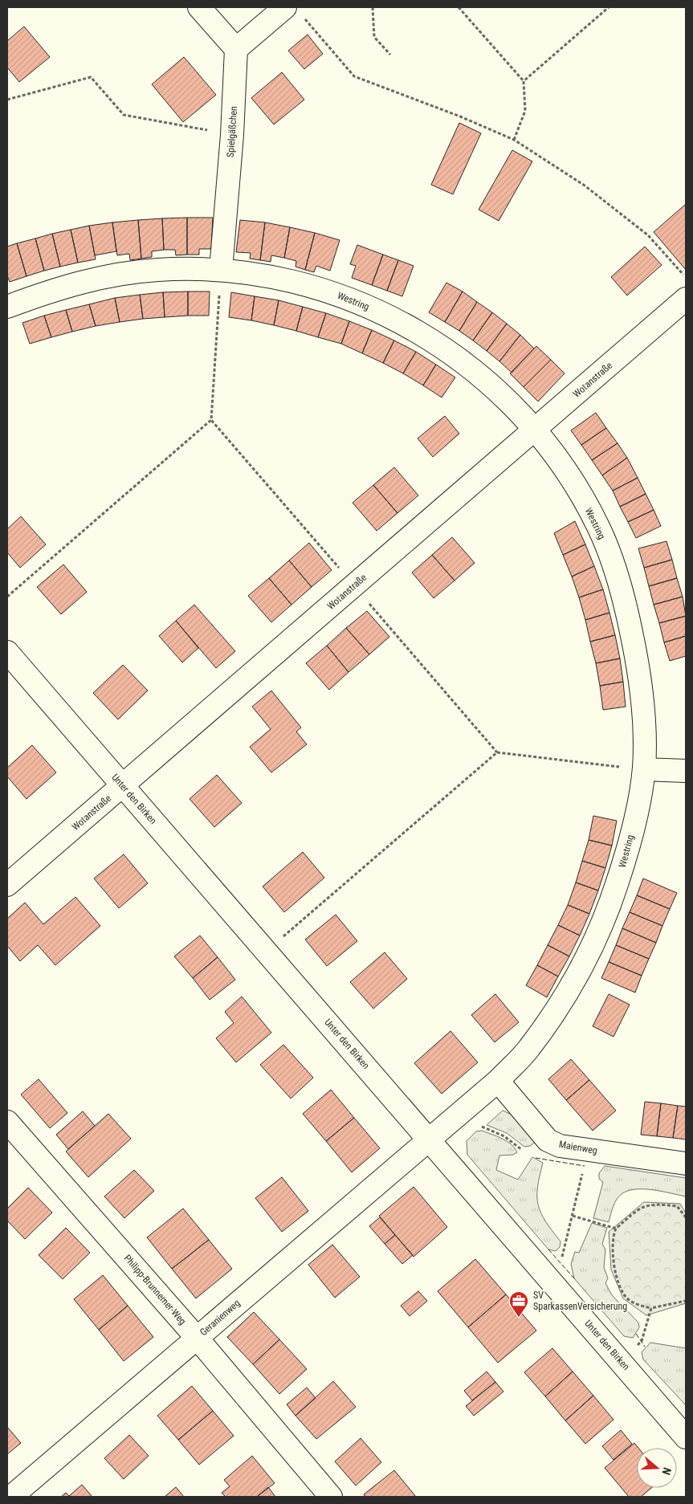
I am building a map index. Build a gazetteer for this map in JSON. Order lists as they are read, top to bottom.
{
  "streets": {
    "street": [
      "Spielgäßchen",
      "Westring",
      "Wotanstraße",
      "Unter den Birken",
      "Maienweg",
      "Philipp-Brunnemer-Weg",
      "Geranienweg"
    ]
  },
  "crossings": [
    ["Spielgäßchen", "Westring"],
    ["Westring", "Wotanstraße"],
    ["Westring", "Unter den Birken"],
    ["Westring", "Maienweg"],
    ["Westring", "Geranienweg"],
    ["Wotanstraße", "Unter den Birken"],
    ["Unter den Birken", "Geranienweg"],
    ["Philipp-Brunnemer-Weg", "Geranienweg"]
  ],
  "places": {
    "office": ["SV SparkassenVersicherung"]
  },
  "north": "right"
}
